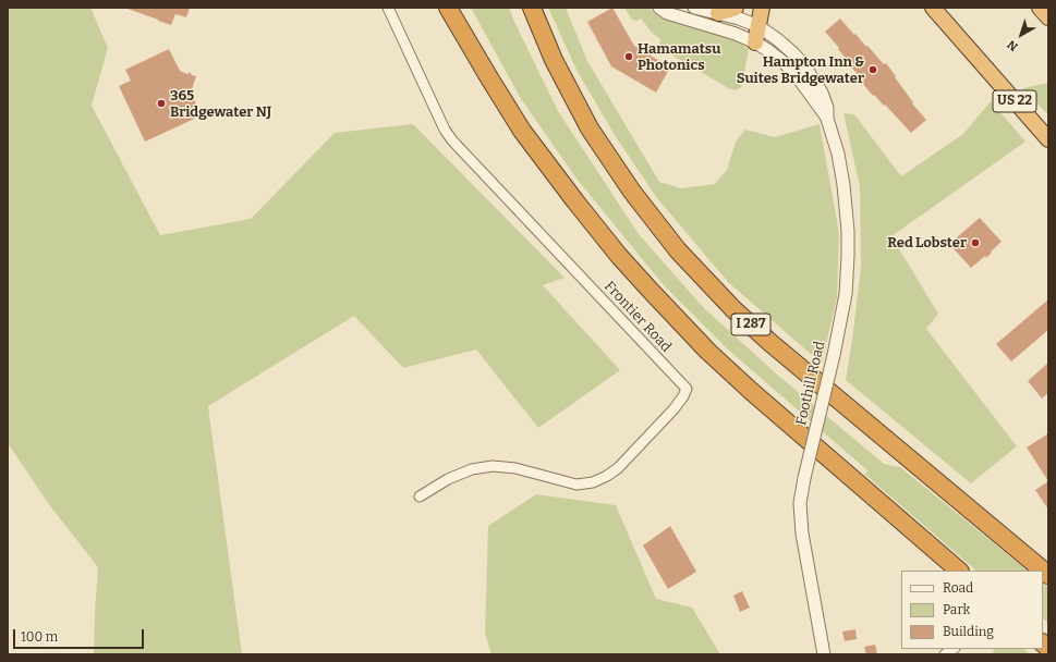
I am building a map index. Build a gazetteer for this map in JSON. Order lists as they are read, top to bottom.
{
  "streets": {
    "highway": ["US 22", "I 287"],
    "street": ["Frontier Road", "Foothill Road"]
  },
  "places": [
    "Hamamatsu Photonics",
    "Hampton Inn & Suites Bridgewater",
    "365 Bridgewater NJ",
    "Red Lobster"
  ],
  "legend": ["Road", "Park", "Building"],
  "scale_bar": "100 m",
  "north": "bottom left"
}
